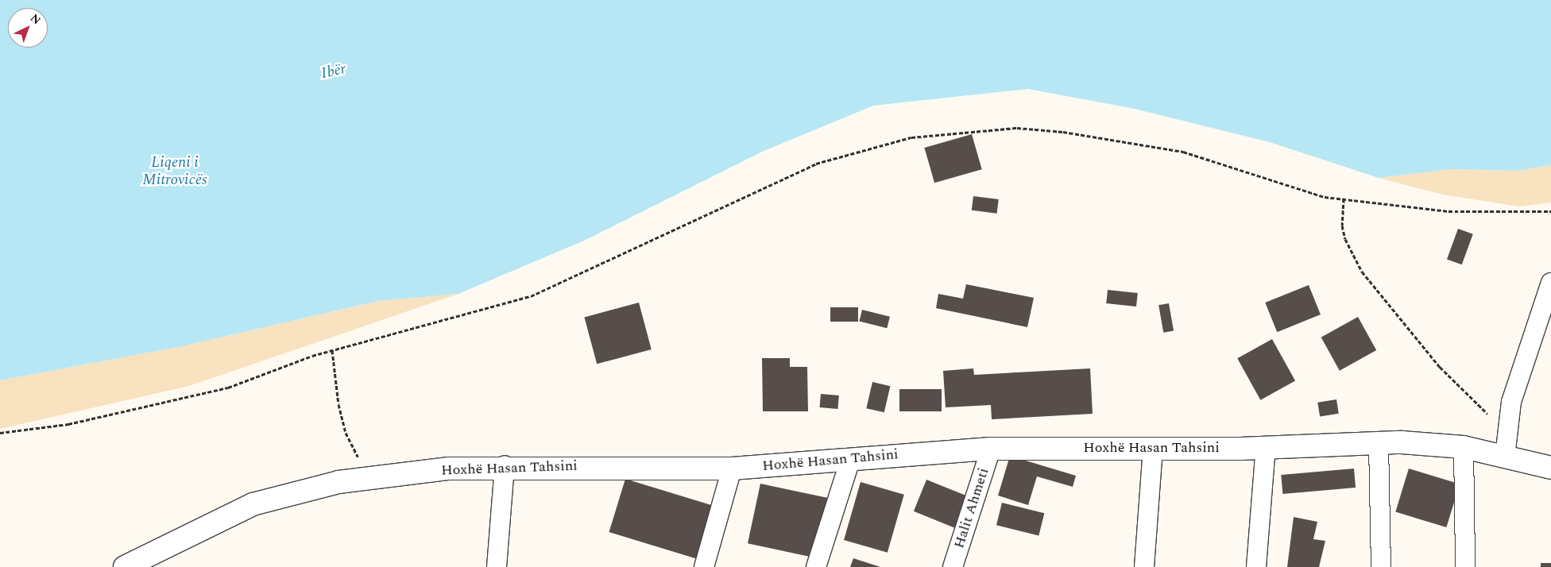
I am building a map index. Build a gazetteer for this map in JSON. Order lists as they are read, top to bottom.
{
  "streets": {
    "street": ["Hoxhë Hasan Tahsini", "Halit Ahmeti"]
  },
  "crossings": [
    ["Hoxhë Hasan Tahsini", "Halit Ahmeti"]
  ],
  "water": ["Ibër", "Liqeni i Mitrovicës"],
  "north": "top right"
}
